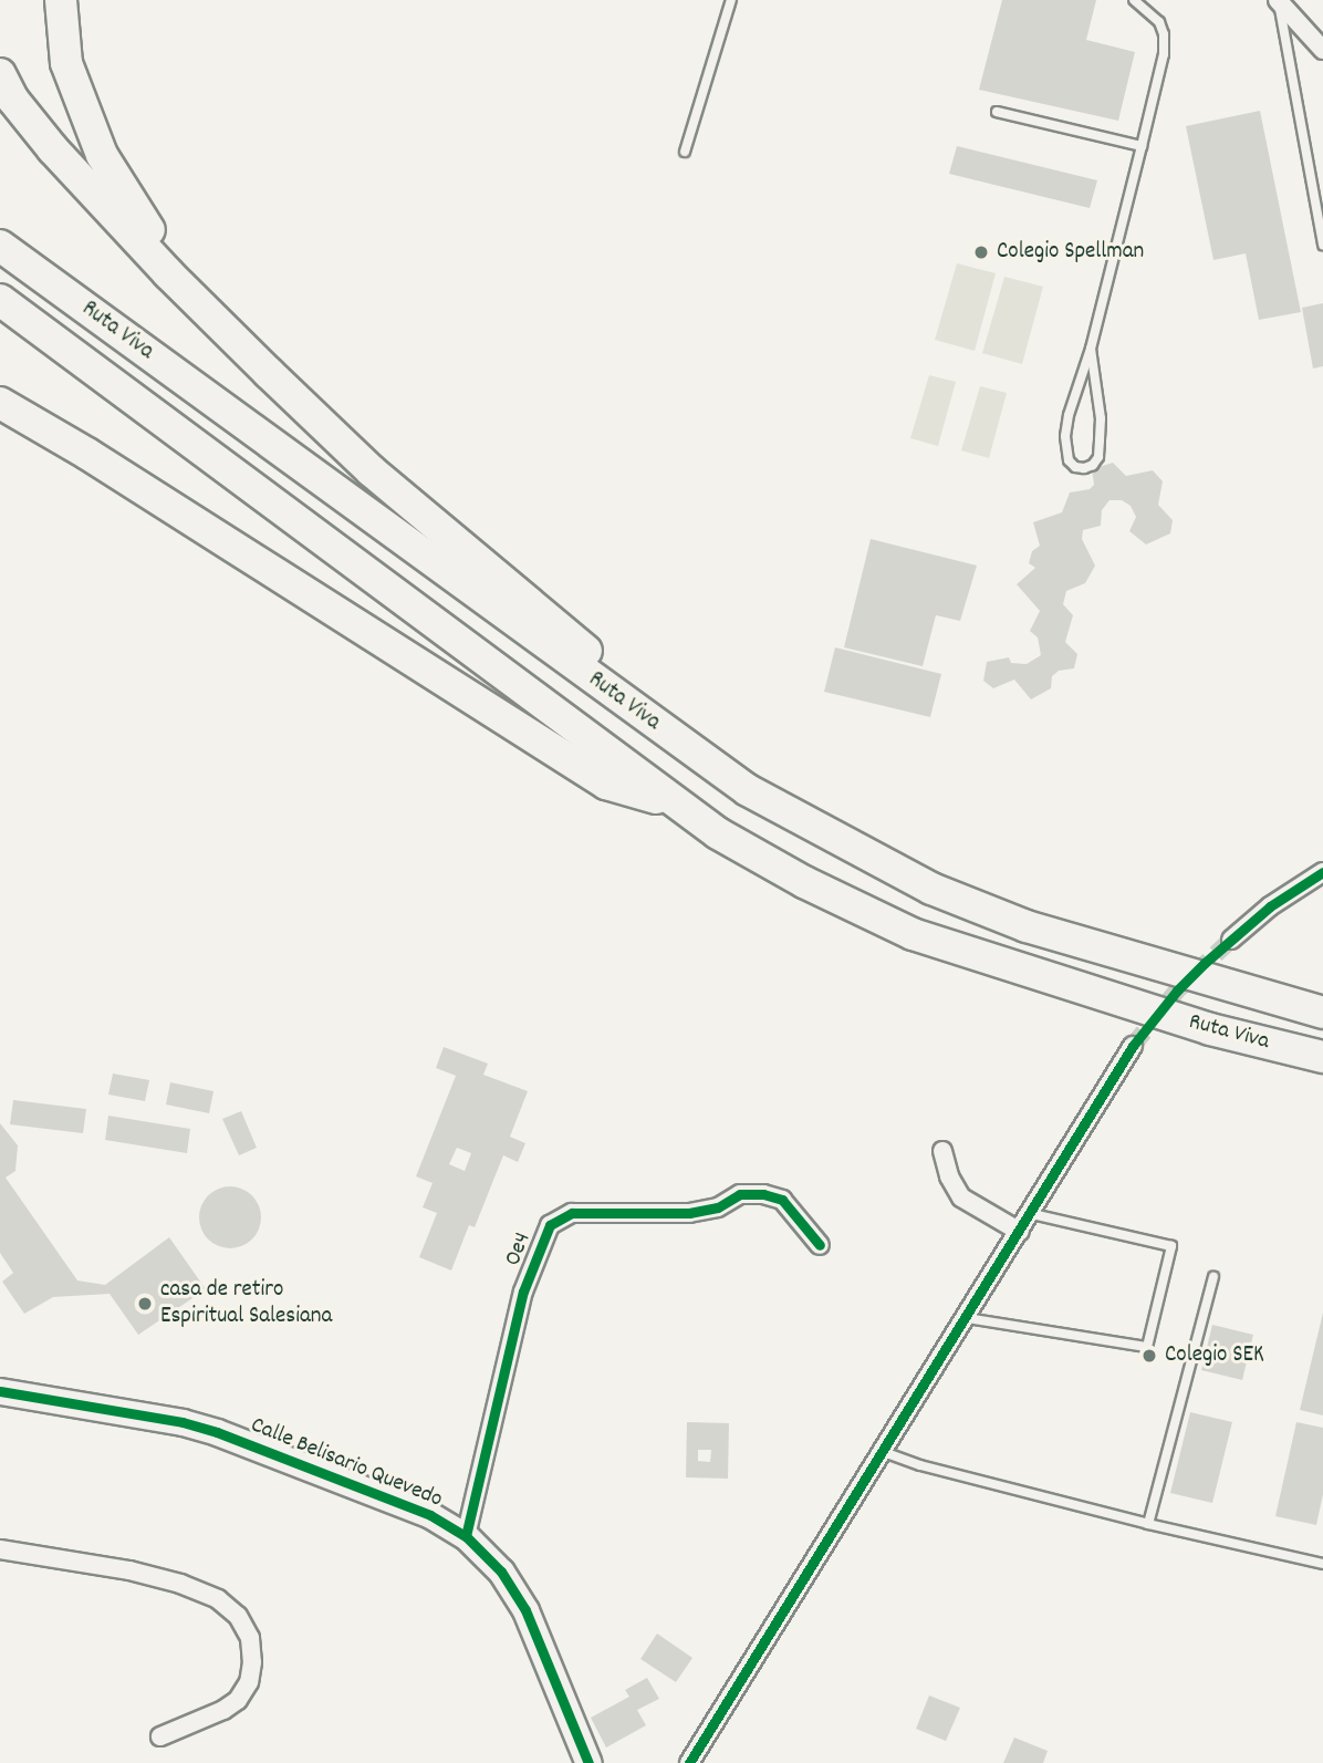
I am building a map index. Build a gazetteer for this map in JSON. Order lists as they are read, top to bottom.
{
  "streets": {
    "highway": ["Ruta Viva"],
    "street": ["Oe4", "Calle Belisario Quevedo"]
  },
  "crossings": [
    ["Oe4", "Calle Belisario Quevedo"]
  ],
  "places": ["Colegio Spellman", "casa de retiro Espiritual Salesiana", "Colegio SEK"]
}
